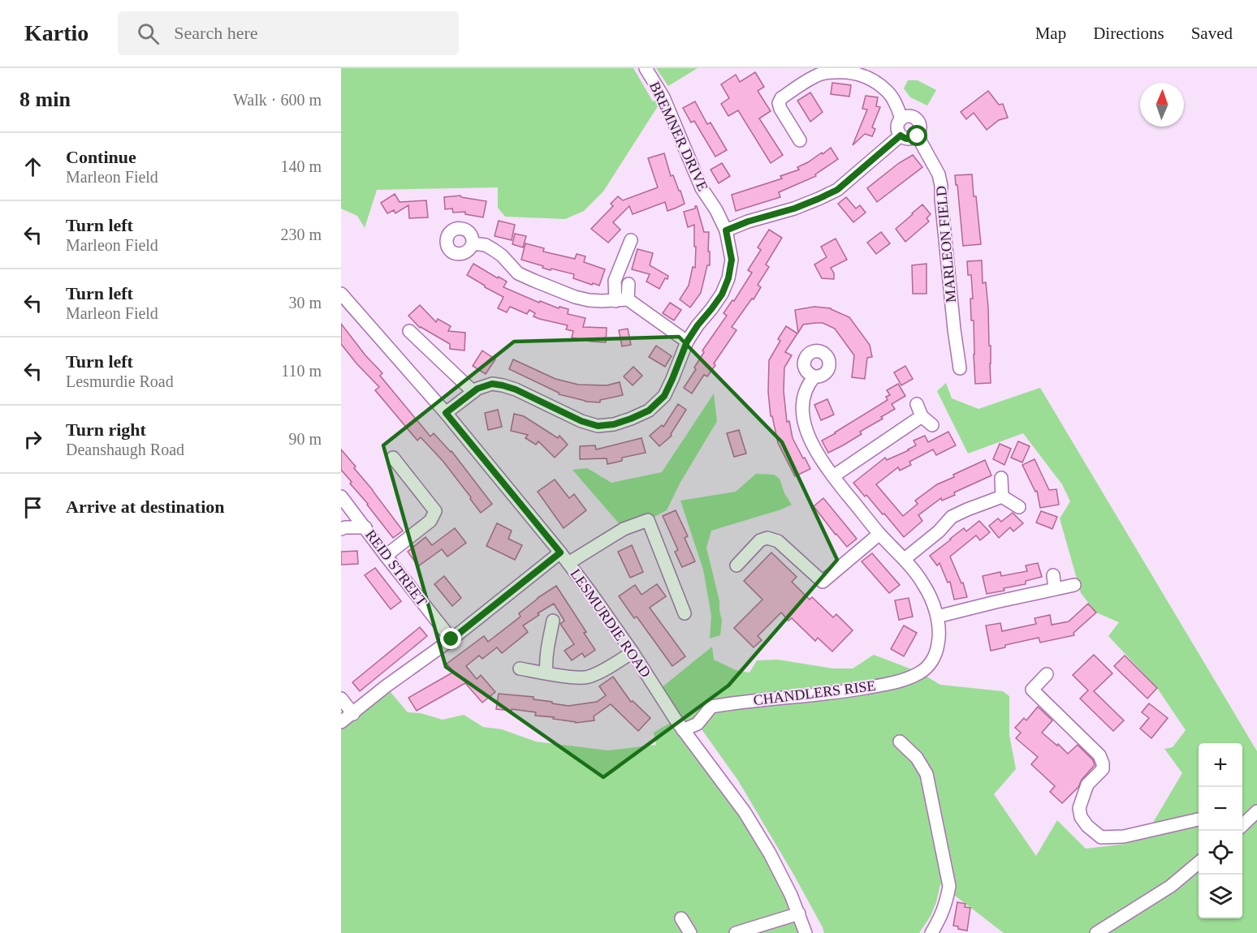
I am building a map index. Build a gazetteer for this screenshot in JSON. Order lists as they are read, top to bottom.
{
  "streets": {
    "street": [
      "BREMNER DRIVE",
      "MARLEON FIELD",
      "REID STREET",
      "LESMURDIE ROAD",
      "CHANDLERS RISE"
    ]
  },
  "crossings": [
    ["LESMURDIE ROAD", "CHANDLERS RISE"]
  ],
  "north": "top",
  "page": {
    "header": "Kartio",
    "search": "Search here",
    "nav": ["Map", "Directions", "Saved"],
    "heading": ["8 min", "Walk · 600 m"],
    "list": [
      ["Continue", "Marleon Field", "140 m"],
      ["Turn left", "Marleon Field", "230 m"],
      ["Turn left", "Marleon Field", "30 m"],
      ["Turn left", "Lesmurdie Road", "110 m"],
      ["Turn right", "Deanshaugh Road", "90 m"],
      "Arrive at destination"
    ],
    "map_buttons": ["+", "−"]
  }
}
